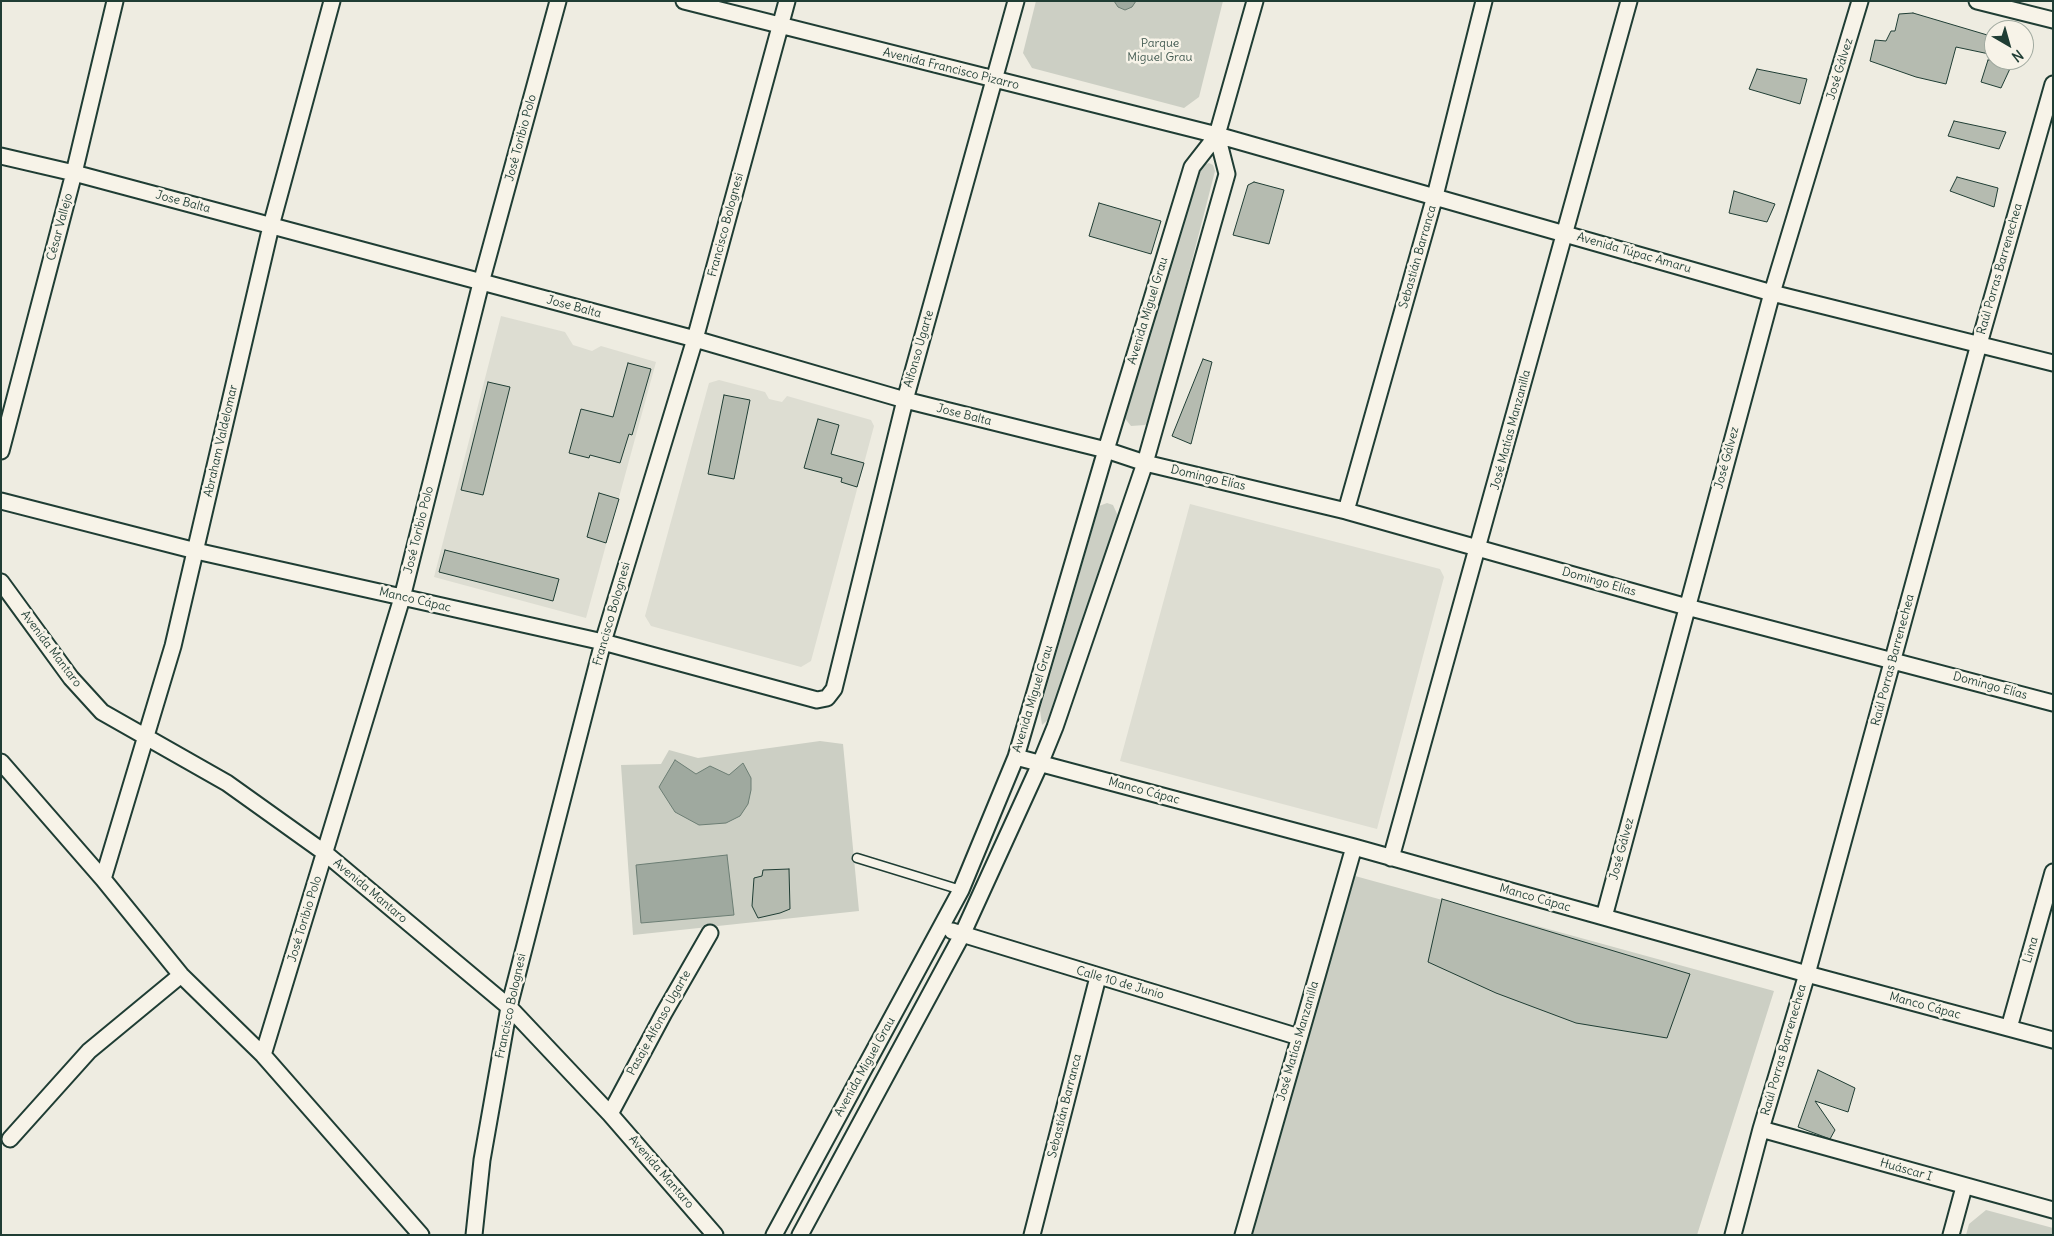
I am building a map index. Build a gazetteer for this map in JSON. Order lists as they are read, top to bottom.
{
  "streets": {
    "street": [
      "Avenida Francisco Pizarro",
      "José Gálvez",
      "José Toribio Polo",
      "Jose Balta",
      "Francisco Bolognesi",
      "César Vallejo",
      "Avenida Túpac Amaru",
      "Sebastián Barranca",
      "Raúl Porras Barrenechea",
      "Avenida Miguel Grau",
      "Alfonso Ugarte",
      "José Matías Manzanilla",
      "Abraham Valdelomar",
      "Domingo Elías",
      "Manco Cápac",
      "Avenida Mantaro",
      "Lima",
      "Calle 10 de Junio",
      "Pasaje Alfonso Ugarte",
      "Huáscar I"
    ]
  },
  "crossings": [
    ["Avenida Francisco Pizarro", "Francisco Bolognesi"],
    ["Avenida Francisco Pizarro", "Avenida Túpac Amaru"],
    ["Avenida Francisco Pizarro", "Avenida Miguel Grau"],
    ["Avenida Francisco Pizarro", "Alfonso Ugarte"],
    ["José Gálvez", "Avenida Túpac Amaru"],
    ["José Gálvez", "Domingo Elías"],
    ["José Gálvez", "Manco Cápac"],
    ["José Toribio Polo", "Jose Balta"],
    ["José Toribio Polo", "Manco Cápac"],
    ["José Toribio Polo", "Avenida Mantaro"],
    ["Jose Balta", "Francisco Bolognesi"],
    ["Jose Balta", "César Vallejo"],
    ["Jose Balta", "Avenida Miguel Grau"],
    ["Jose Balta", "Alfonso Ugarte"],
    ["Jose Balta", "Abraham Valdelomar"],
    ["Jose Balta", "Domingo Elías"],
    ["Francisco Bolognesi", "Manco Cápac"],
    ["Francisco Bolognesi", "Avenida Mantaro"],
    ["Avenida Túpac Amaru", "Sebastián Barranca"],
    ["Avenida Túpac Amaru", "Raúl Porras Barrenechea"],
    ["Avenida Túpac Amaru", "Avenida Miguel Grau"],
    ["Avenida Túpac Amaru", "José Matías Manzanilla"],
    ["Sebastián Barranca", "Domingo Elías"],
    ["Sebastián Barranca", "Calle 10 de Junio"],
    ["Raúl Porras Barrenechea", "Domingo Elías"],
    ["Raúl Porras Barrenechea", "Manco Cápac"],
    ["Raúl Porras Barrenechea", "Huáscar I"],
    ["Avenida Miguel Grau", "Domingo Elías"],
    ["Avenida Miguel Grau", "Manco Cápac"],
    ["Avenida Miguel Grau", "Calle 10 de Junio"],
    ["Alfonso Ugarte", "Manco Cápac"],
    ["José Matías Manzanilla", "Domingo Elías"],
    ["José Matías Manzanilla", "Manco Cápac"],
    ["José Matías Manzanilla", "Calle 10 de Junio"],
    ["Abraham Valdelomar", "Manco Cápac"],
    ["Abraham Valdelomar", "Avenida Mantaro"],
    ["Manco Cápac", "Lima"],
    ["Avenida Mantaro", "Pasaje Alfonso Ugarte"]
  ],
  "parks": ["Parque Miguel Grau"],
  "north": "bottom right"
}
